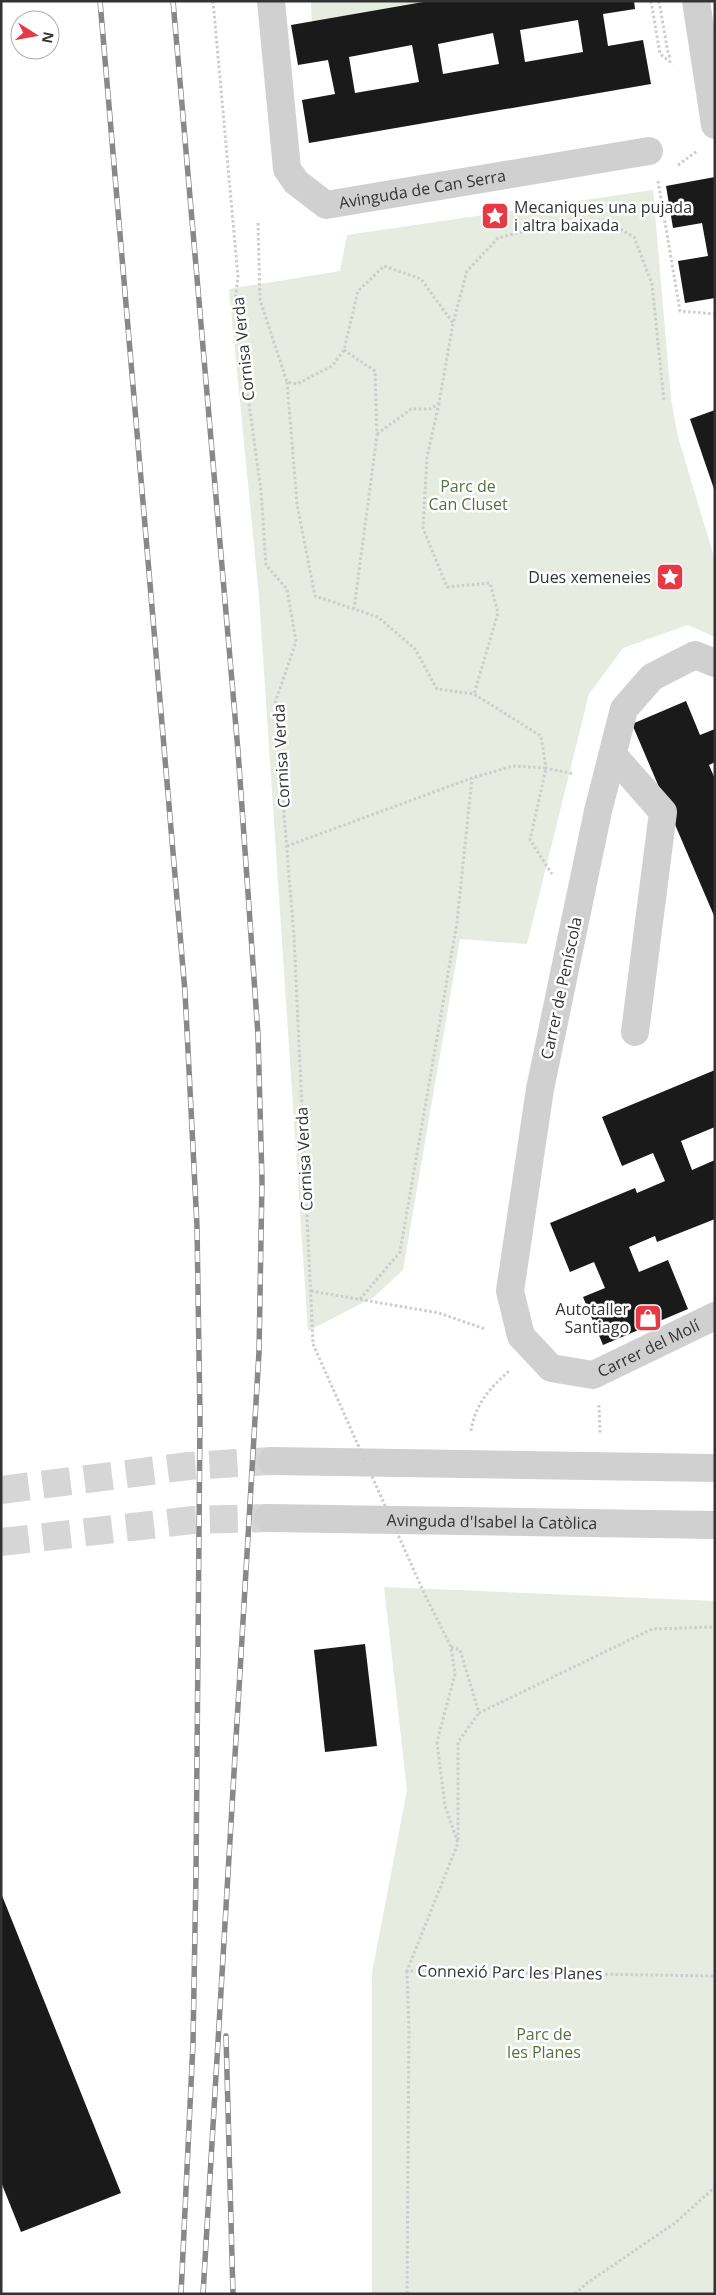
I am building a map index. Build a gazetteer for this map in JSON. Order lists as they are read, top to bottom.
{
  "streets": {
    "street": [
      "Avinguda de Can Serra",
      "Carrer de Peníscola",
      "Carrer del Molí",
      "Avinguda d'Isabel la Catòlica"
    ],
    "path": ["Cornisa Verda", "Connexió Parc les Planes"]
  },
  "crossings": [
    ["Carrer de Peníscola", "Carrer del Molí"]
  ],
  "parks": ["Parc de Can Cluset", "Parc de les Planes"],
  "places": {
    "place": ["Mecaniques una pujada i altra baixada", "Dues xemeneies"],
    "shop": ["Autotaller Santiago"]
  },
  "north": "right"
}
